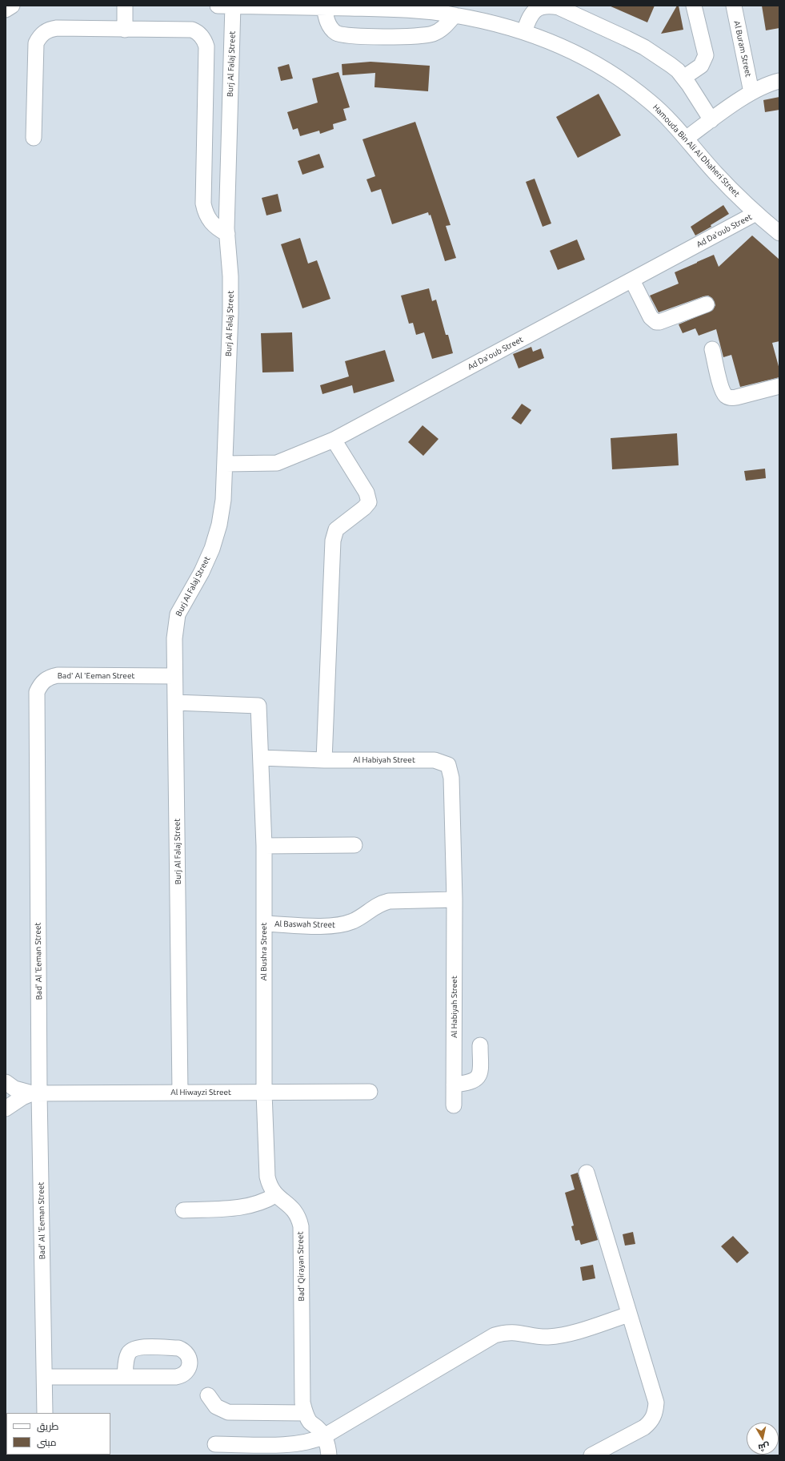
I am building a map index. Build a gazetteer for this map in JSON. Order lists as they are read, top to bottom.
{
  "streets": {
    "street": [
      "Al Buram Street",
      "Burj Al Falaj Street",
      "Hamouda Bin Ali Al Dhaheri Street",
      "Ad Da'oub Street",
      "Bad' Al 'Eeman Street",
      "Al Habiyah Street",
      "Al Baswah Street",
      "Al Bushra Street",
      "Al Hiwayzi Street",
      "Bad' Qirayan Street"
    ]
  },
  "crossings": [
    ["Burj Al Falaj Street", "Hamouda Bin Ali Al Dhaheri Street"],
    ["Burj Al Falaj Street", "Ad Da'oub Street"],
    ["Burj Al Falaj Street", "Bad' Al 'Eeman Street"],
    ["Burj Al Falaj Street", "Al Bushra Street"],
    ["Burj Al Falaj Street", "Al Hiwayzi Street"],
    ["Hamouda Bin Ali Al Dhaheri Street", "Ad Da'oub Street"],
    ["Bad' Al 'Eeman Street", "Al Hiwayzi Street"],
    ["Al Habiyah Street", "Al Baswah Street"],
    ["Al Baswah Street", "Al Bushra Street"],
    ["Al Bushra Street", "Al Hiwayzi Street"],
    ["Al Bushra Street", "Bad' Qirayan Street"]
  ],
  "legend": ["طريق", "مبنى"],
  "north": "bottom"
}
